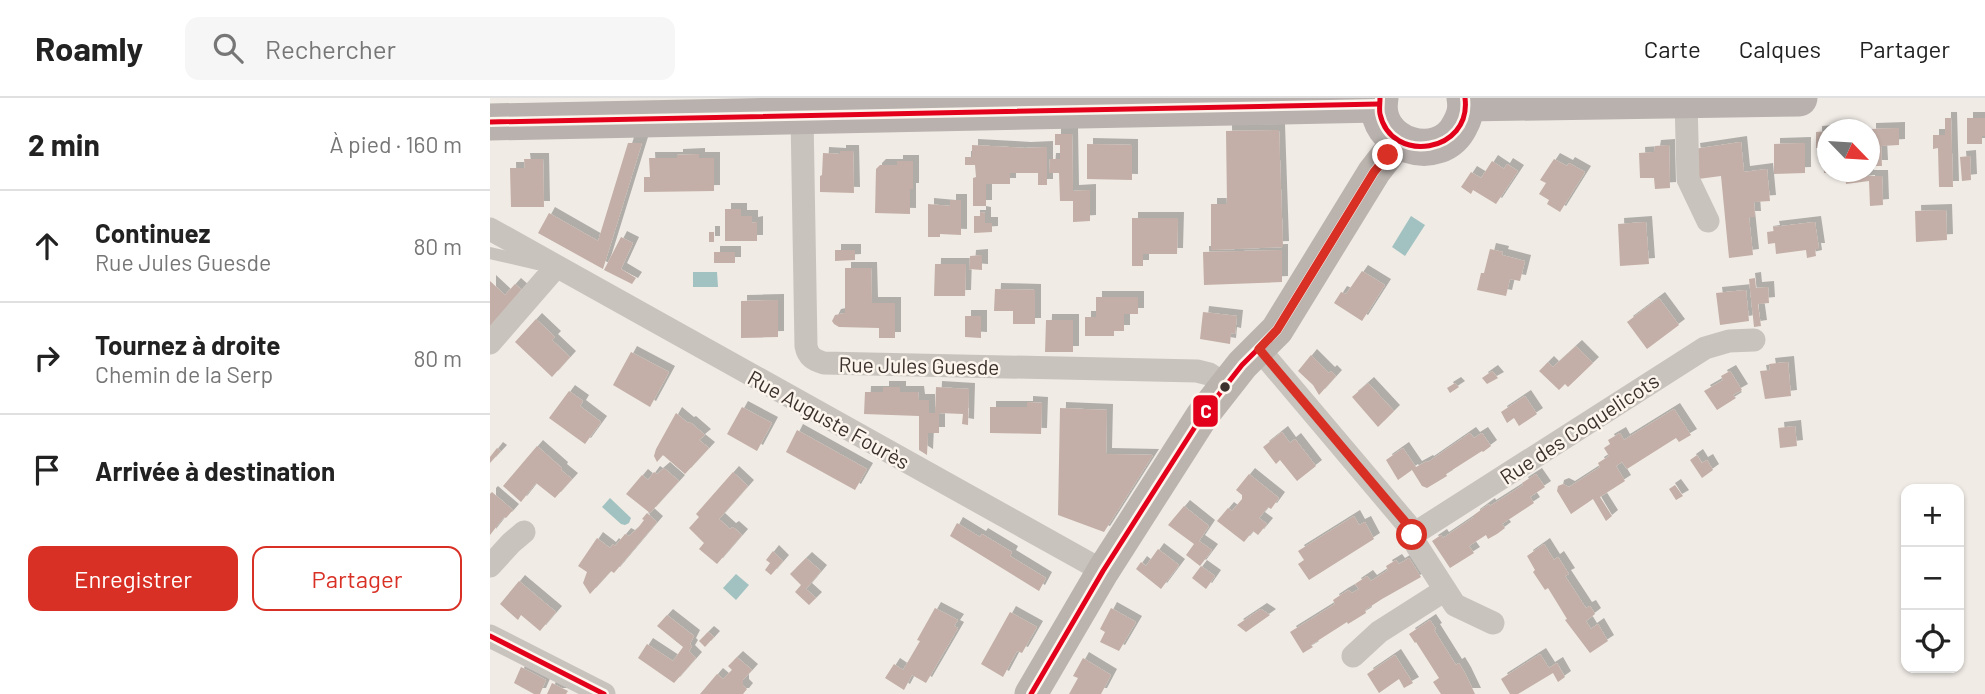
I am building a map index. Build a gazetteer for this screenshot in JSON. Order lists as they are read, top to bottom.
{
  "streets": {
    "street": ["Rue Jules Guesde", "Rue Auguste Fourès", "Rue des Coquelicots"]
  },
  "lines": ["transit line C"],
  "north": "bottom right",
  "page": {
    "header": "Roamly",
    "search": "Rechercher",
    "nav": ["Carte", "Calques", "Partager"],
    "heading": ["2 min", "À pied · 160 m"],
    "list": [
      ["Continuez", "Rue Jules Guesde", "80 m"],
      ["Tournez à droite", "Chemin de la Serp", "80 m"],
      "Arrivée à destination"
    ],
    "map_buttons": ["+", "−"],
    "buttons": ["Enregistrer", "Partager"]
  }
}
